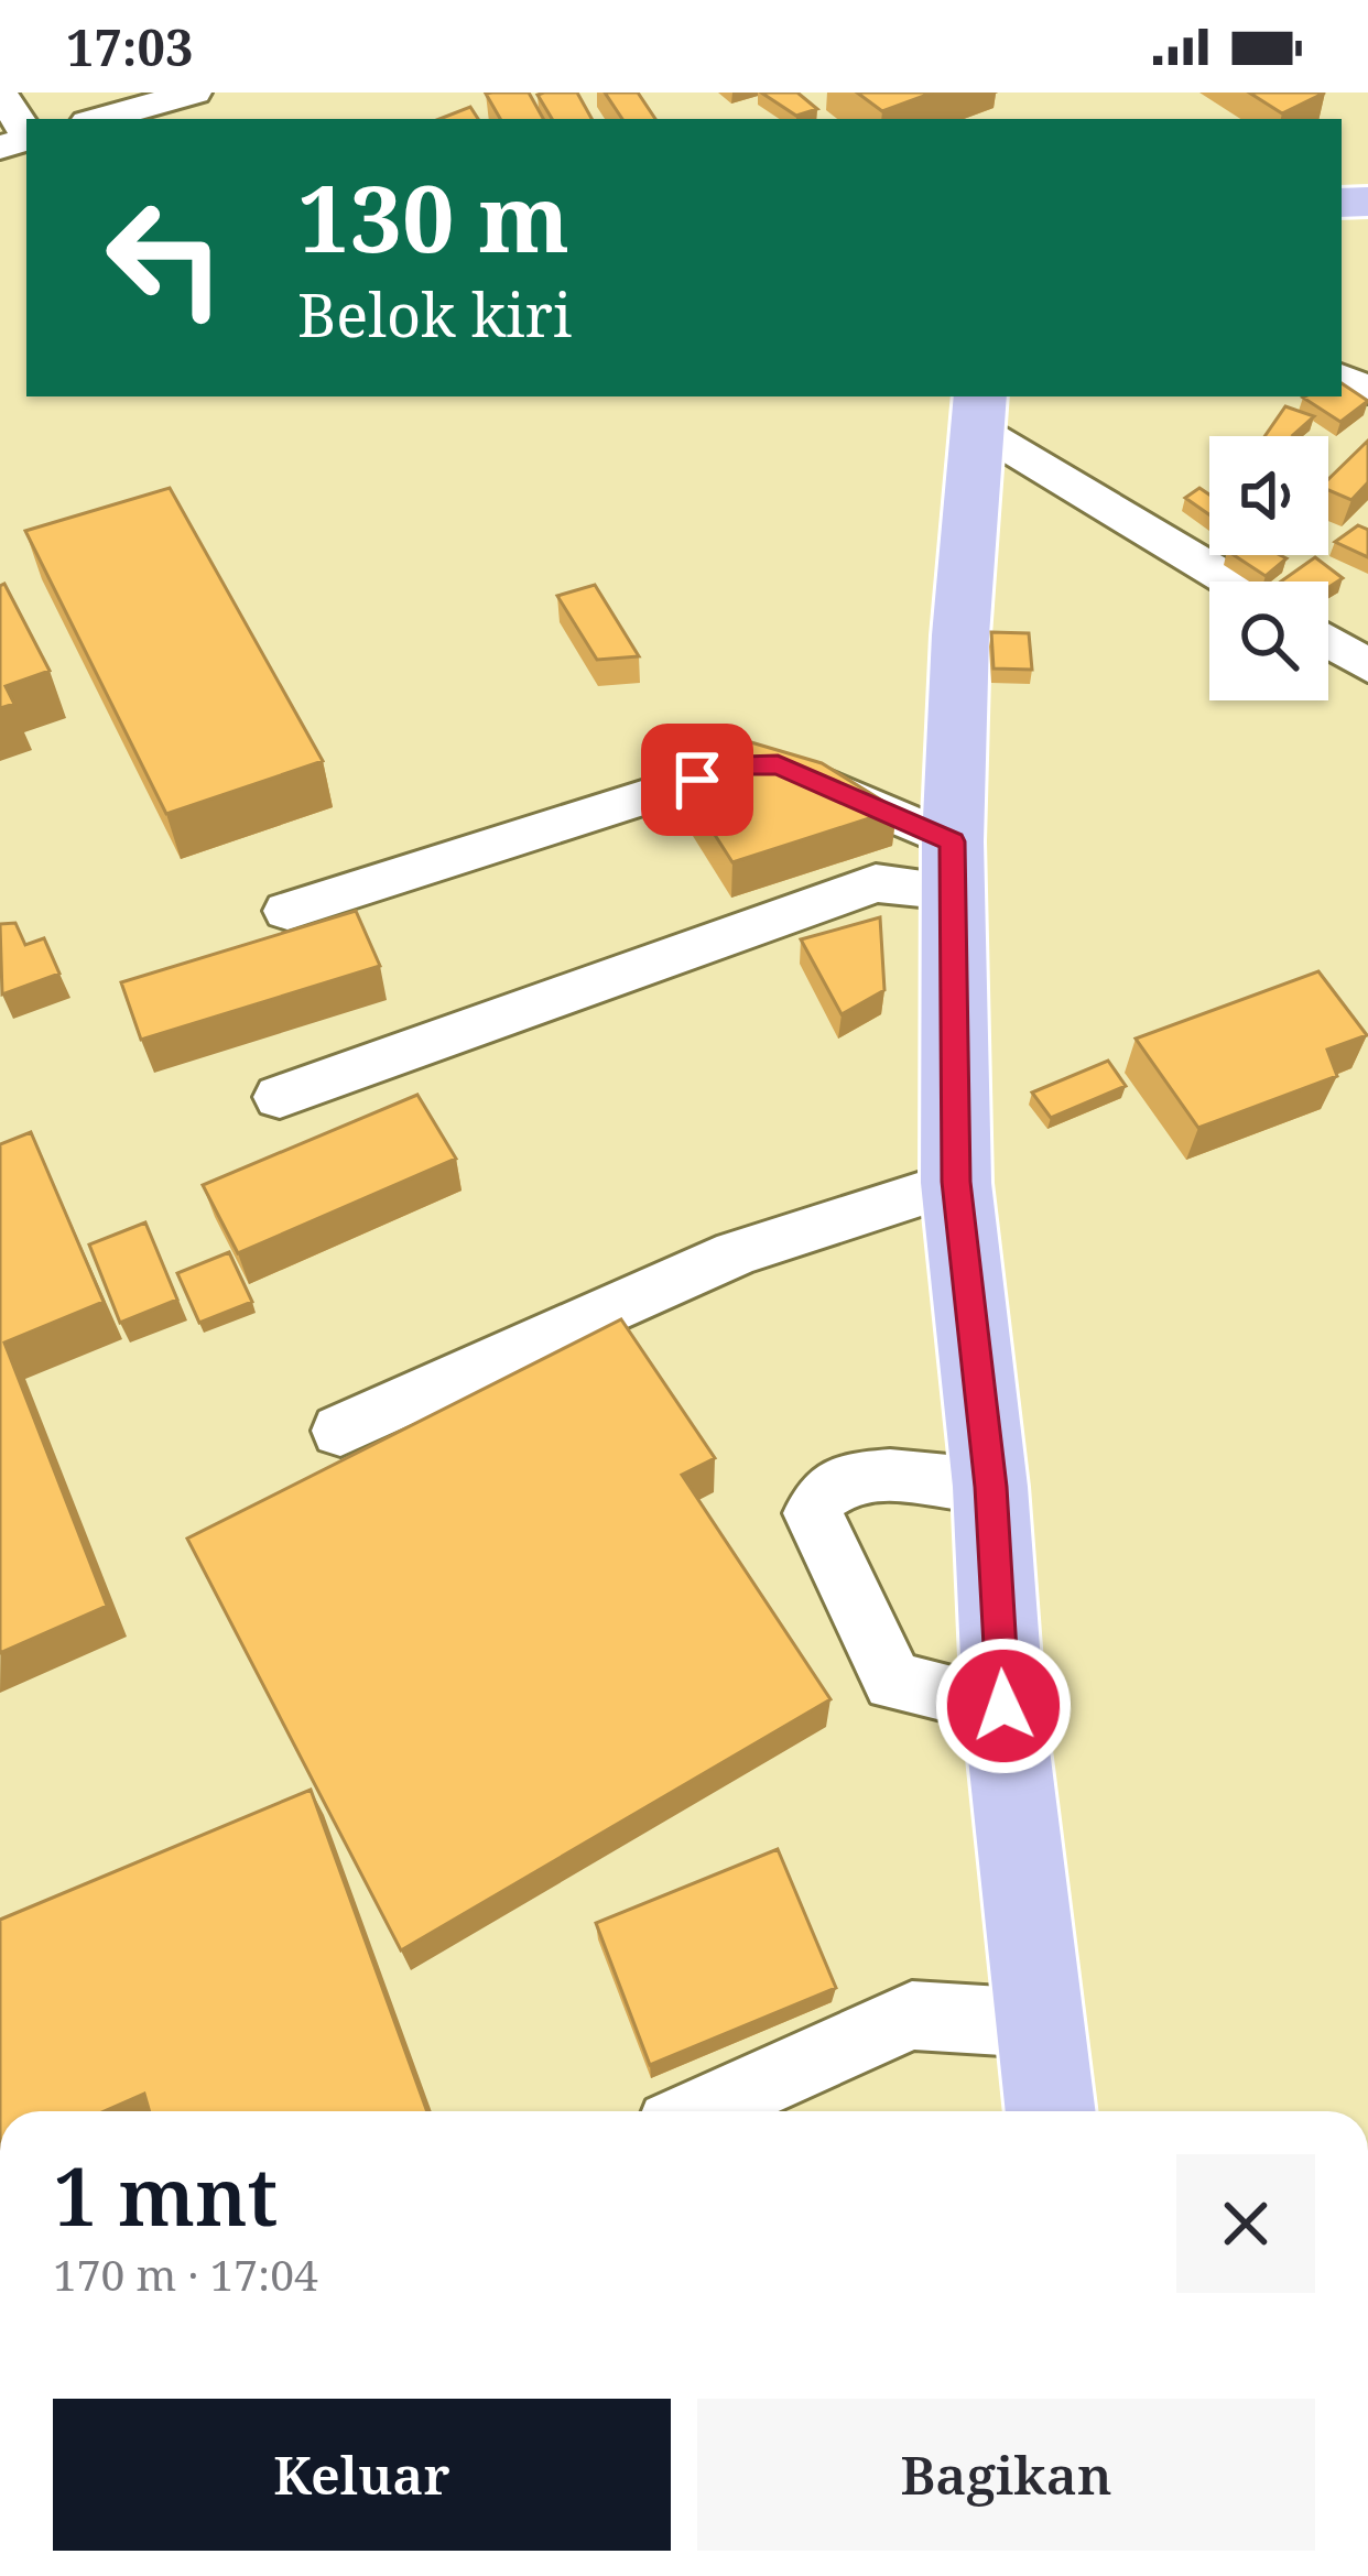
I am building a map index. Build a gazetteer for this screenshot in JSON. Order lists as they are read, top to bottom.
{
  "page": {
    "status": "17:03",
    "turn": ["130 m", "Belok kiri"],
    "heading": ["1 mnt", "170 m · 17:04"],
    "buttons": ["Keluar", "Bagikan"]
  }
}
